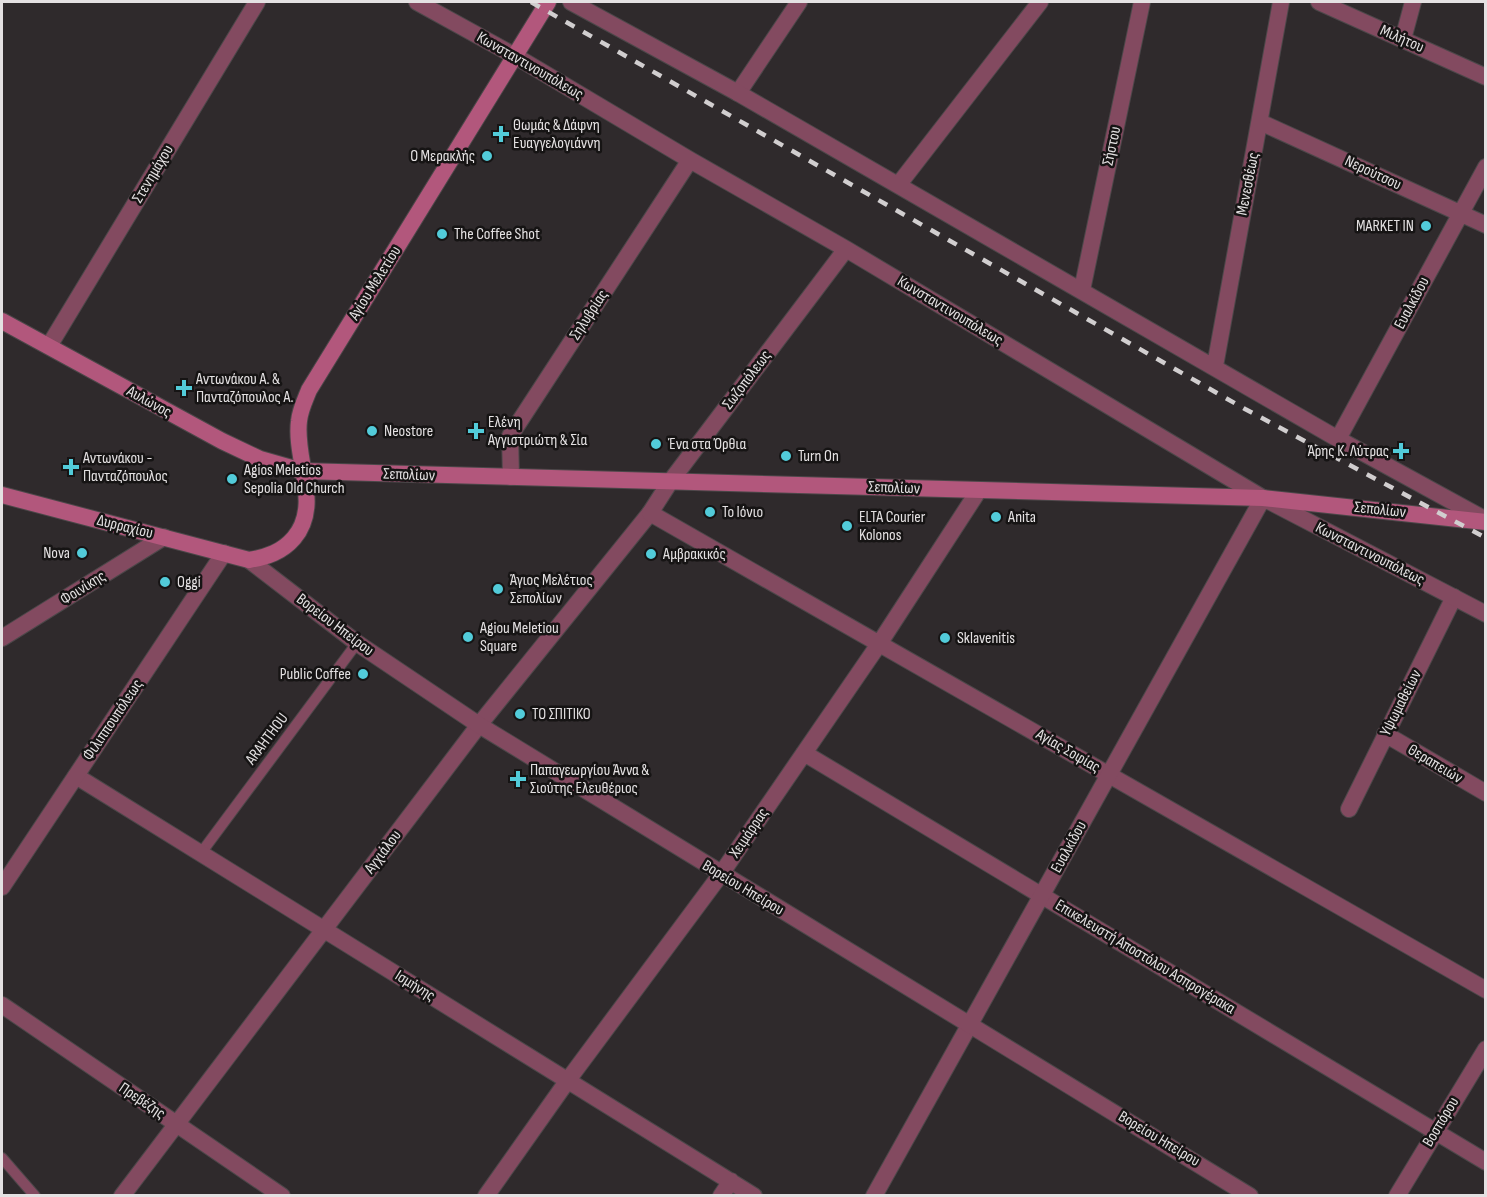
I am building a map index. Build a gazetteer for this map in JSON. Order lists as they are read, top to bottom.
{
  "streets": {
    "main road": [
      "Αγίου Μελετίου",
      "Αυλώνος",
      "Σεπολίων",
      "Δυρραχίου"
    ],
    "street": [
      "Μιλήτου",
      "Κωνσταντινουπόλεως",
      "Σήστου",
      "Νερούτσου",
      "Στενημάχου",
      "Μενεσθέως",
      "Ευαλκίδου",
      "Σηλυβρίας",
      "Σωζοπόλεως",
      "Φοινίκης",
      "Βορείου Ηπείρου",
      "Υψωμαθείων",
      "Φιλιππουπόλεως",
      "Αγίας Σοφίας",
      "Θεραπειών",
      "Χειμάρρας",
      "Αγχιάλου",
      "Επικελευστή Αποστόλου Ασπρογέρακα",
      "Ισμήνης",
      "Πρεβέζης",
      "Βοσπόρου"
    ],
    "lane": ["ARAHTHOU"]
  },
  "crossings": [
    ["Κωνσταντινουπόλεως", "Αγίου Μελετίου"],
    ["Κωνσταντινουπόλεως", "Ευαλκίδου"],
    ["Κωνσταντινουπόλεως", "Σηλυβρίας"],
    ["Κωνσταντινουπόλεως", "Σωζοπόλεως"],
    ["Κωνσταντινουπόλεως", "Σεπολίων"],
    ["Κωνσταντινουπόλεως", "Υψωμαθείων"],
    ["Νερούτσου", "Μενεσθέως"],
    ["Νερούτσου", "Ευαλκίδου"],
    ["Στενημάχου", "Αυλώνος"],
    ["Αγίου Μελετίου", "Αυλώνος"],
    ["Αγίου Μελετίου", "Σεπολίων"],
    ["Αγίου Μελετίου", "Δυρραχίου"],
    ["Αγίου Μελετίου", "Βορείου Ηπείρου"],
    ["Ευαλκίδου", "Σεπολίων"],
    ["Ευαλκίδου", "Βορείου Ηπείρου"],
    ["Ευαλκίδου", "Αγίας Σοφίας"],
    ["Ευαλκίδου", "Επικελευστή Αποστόλου Ασπρογέρακα"],
    ["Σηλυβρίας", "Σεπολίων"],
    ["Σωζοπόλεως", "Σεπολίων"],
    ["Σωζοπόλεως", "Αγίας Σοφίας"],
    ["Σωζοπόλεως", "Αγχιάλου"],
    ["Αυλώνος", "Σεπολίων"],
    ["Σεπολίων", "Χειμάρρας"],
    ["Δυρραχίου", "Φοινίκης"],
    ["Δυρραχίου", "Βορείου Ηπείρου"],
    ["Δυρραχίου", "Φιλιππουπόλεως"],
    ["Βορείου Ηπείρου", "ARAHTHOU"],
    ["Βορείου Ηπείρου", "Χειμάρρας"],
    ["Βορείου Ηπείρου", "Αγχιάλου"],
    ["Υψωμαθείων", "Θεραπειών"],
    ["Φιλιππουπόλεως", "Ισμήνης"],
    ["ARAHTHOU", "Ισμήνης"],
    ["Αγίας Σοφίας", "Χειμάρρας"],
    ["Αγίας Σοφίας", "Αγχιάλου"],
    ["Χειμάρρας", "Επικελευστή Αποστόλου Ασπρογέρακα"],
    ["Χειμάρρας", "Ισμήνης"],
    ["Αγχιάλου", "Ισμήνης"],
    ["Αγχιάλου", "Πρεβέζης"],
    ["Επικελευστή Αποστόλου Ασπρογέρακα", "Βοσπόρου"]
  ],
  "places": {
    "health": [
      "Θωμάς & Δάφνη Ευαγγελογιάννη",
      "Αντωνάκου Α. & Πανταζόπουλος Α.",
      "Ελένη Αγγιστριώτη & Σία",
      "Άρης Κ. Λύτρας",
      "Αντωνάκου - Πανταζόπουλος",
      "Παπαγεωργίου Άννα & Σιούτης Ελευθέριος"
    ],
    "other": [
      "Ο Μερακλής",
      "MARKET IN",
      "The Coffee Shot",
      "Neostore",
      "Ένα στα Όρθια",
      "Turn On",
      "Agios Meletios Sepolia Old Church",
      "Το Ιόνιο",
      "Anita",
      "ΕLTA Courier Kolonos",
      "Nova",
      "Αμβρακικός",
      "Oggi",
      "Άγιος Μελέτιος Σεπολίων",
      "Agiou Meletiou Square",
      "Sklavenitis",
      "Public Coffee",
      "ΤΟ ΣΠΙΤΙΚΟ"
    ]
  }
}
